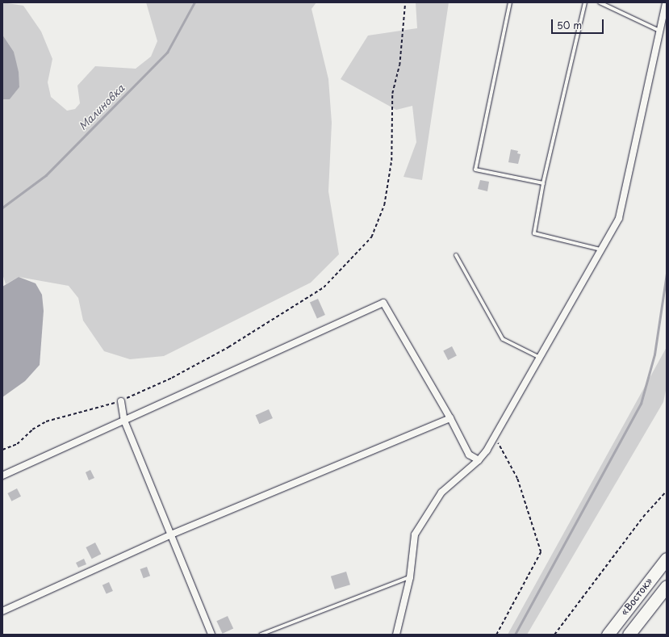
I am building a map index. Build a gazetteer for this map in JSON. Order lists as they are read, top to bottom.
{
  "streets": {
    "highway": ["«Восток»"]
  },
  "water": ["Малиновка"],
  "scale_bar": "50 m"
}
